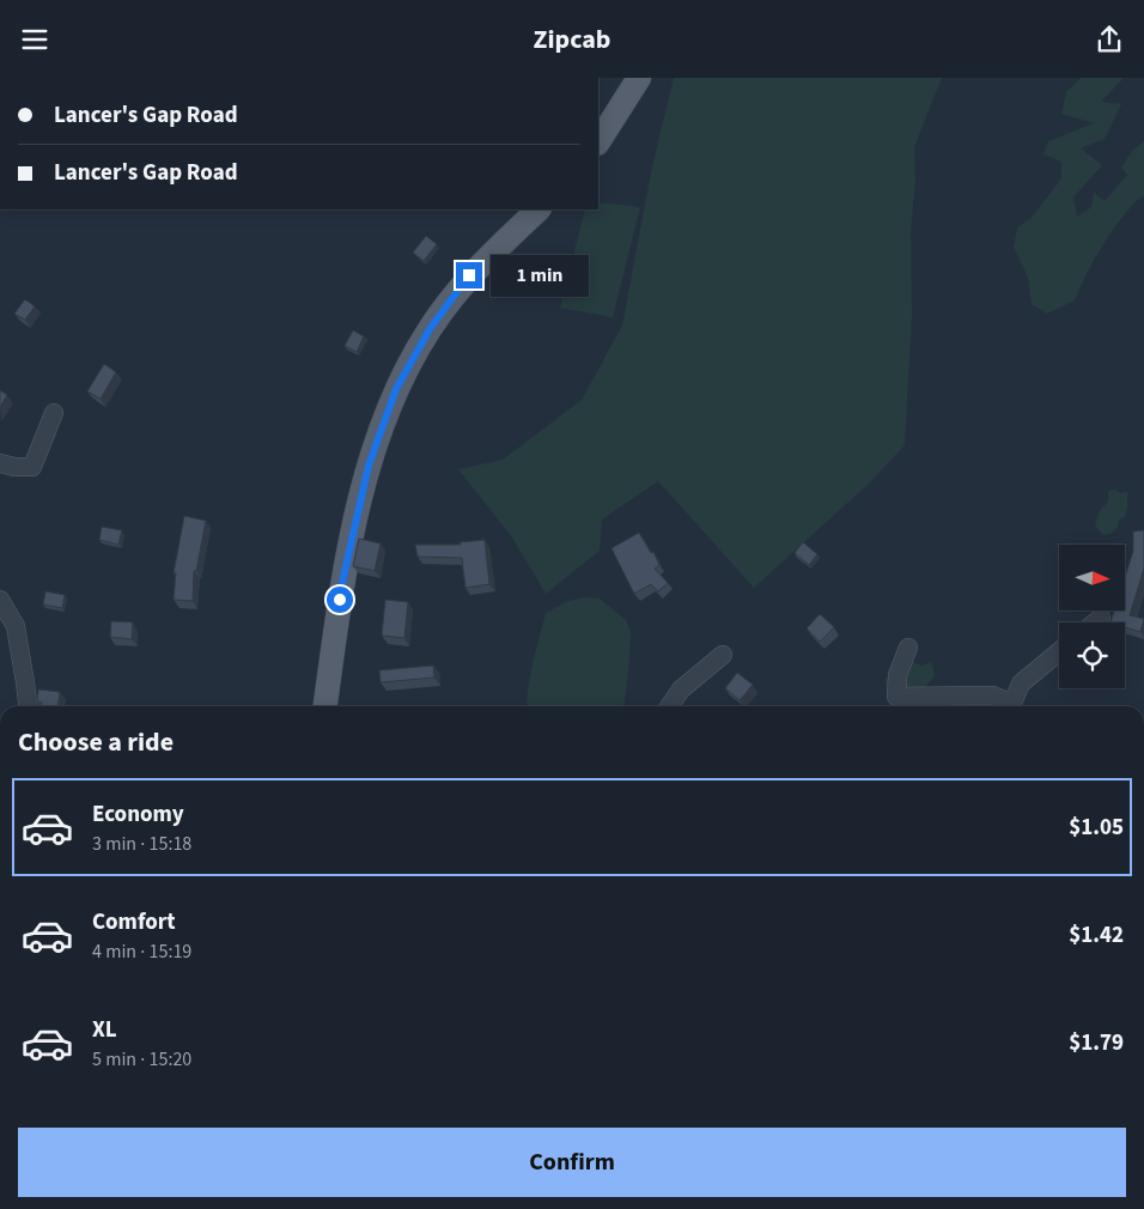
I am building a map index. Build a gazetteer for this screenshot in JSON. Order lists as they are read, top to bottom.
{
  "north": "right",
  "page": {
    "header": "Zipcab",
    "banner": ["Lancer's Gap Road", "Lancer's Gap Road"],
    "bubble": "1 min",
    "heading": "Choose a ride",
    "list": [
      {
        "name": "Economy",
        "note": "3 min · 15:18",
        "value": "$1.05"
      },
      {
        "name": "Comfort",
        "note": "4 min · 15:19",
        "value": "$1.42"
      },
      {
        "name": "XL",
        "note": "5 min · 15:20",
        "value": "$1.79"
      }
    ],
    "buttons": "Confirm"
  }
}
